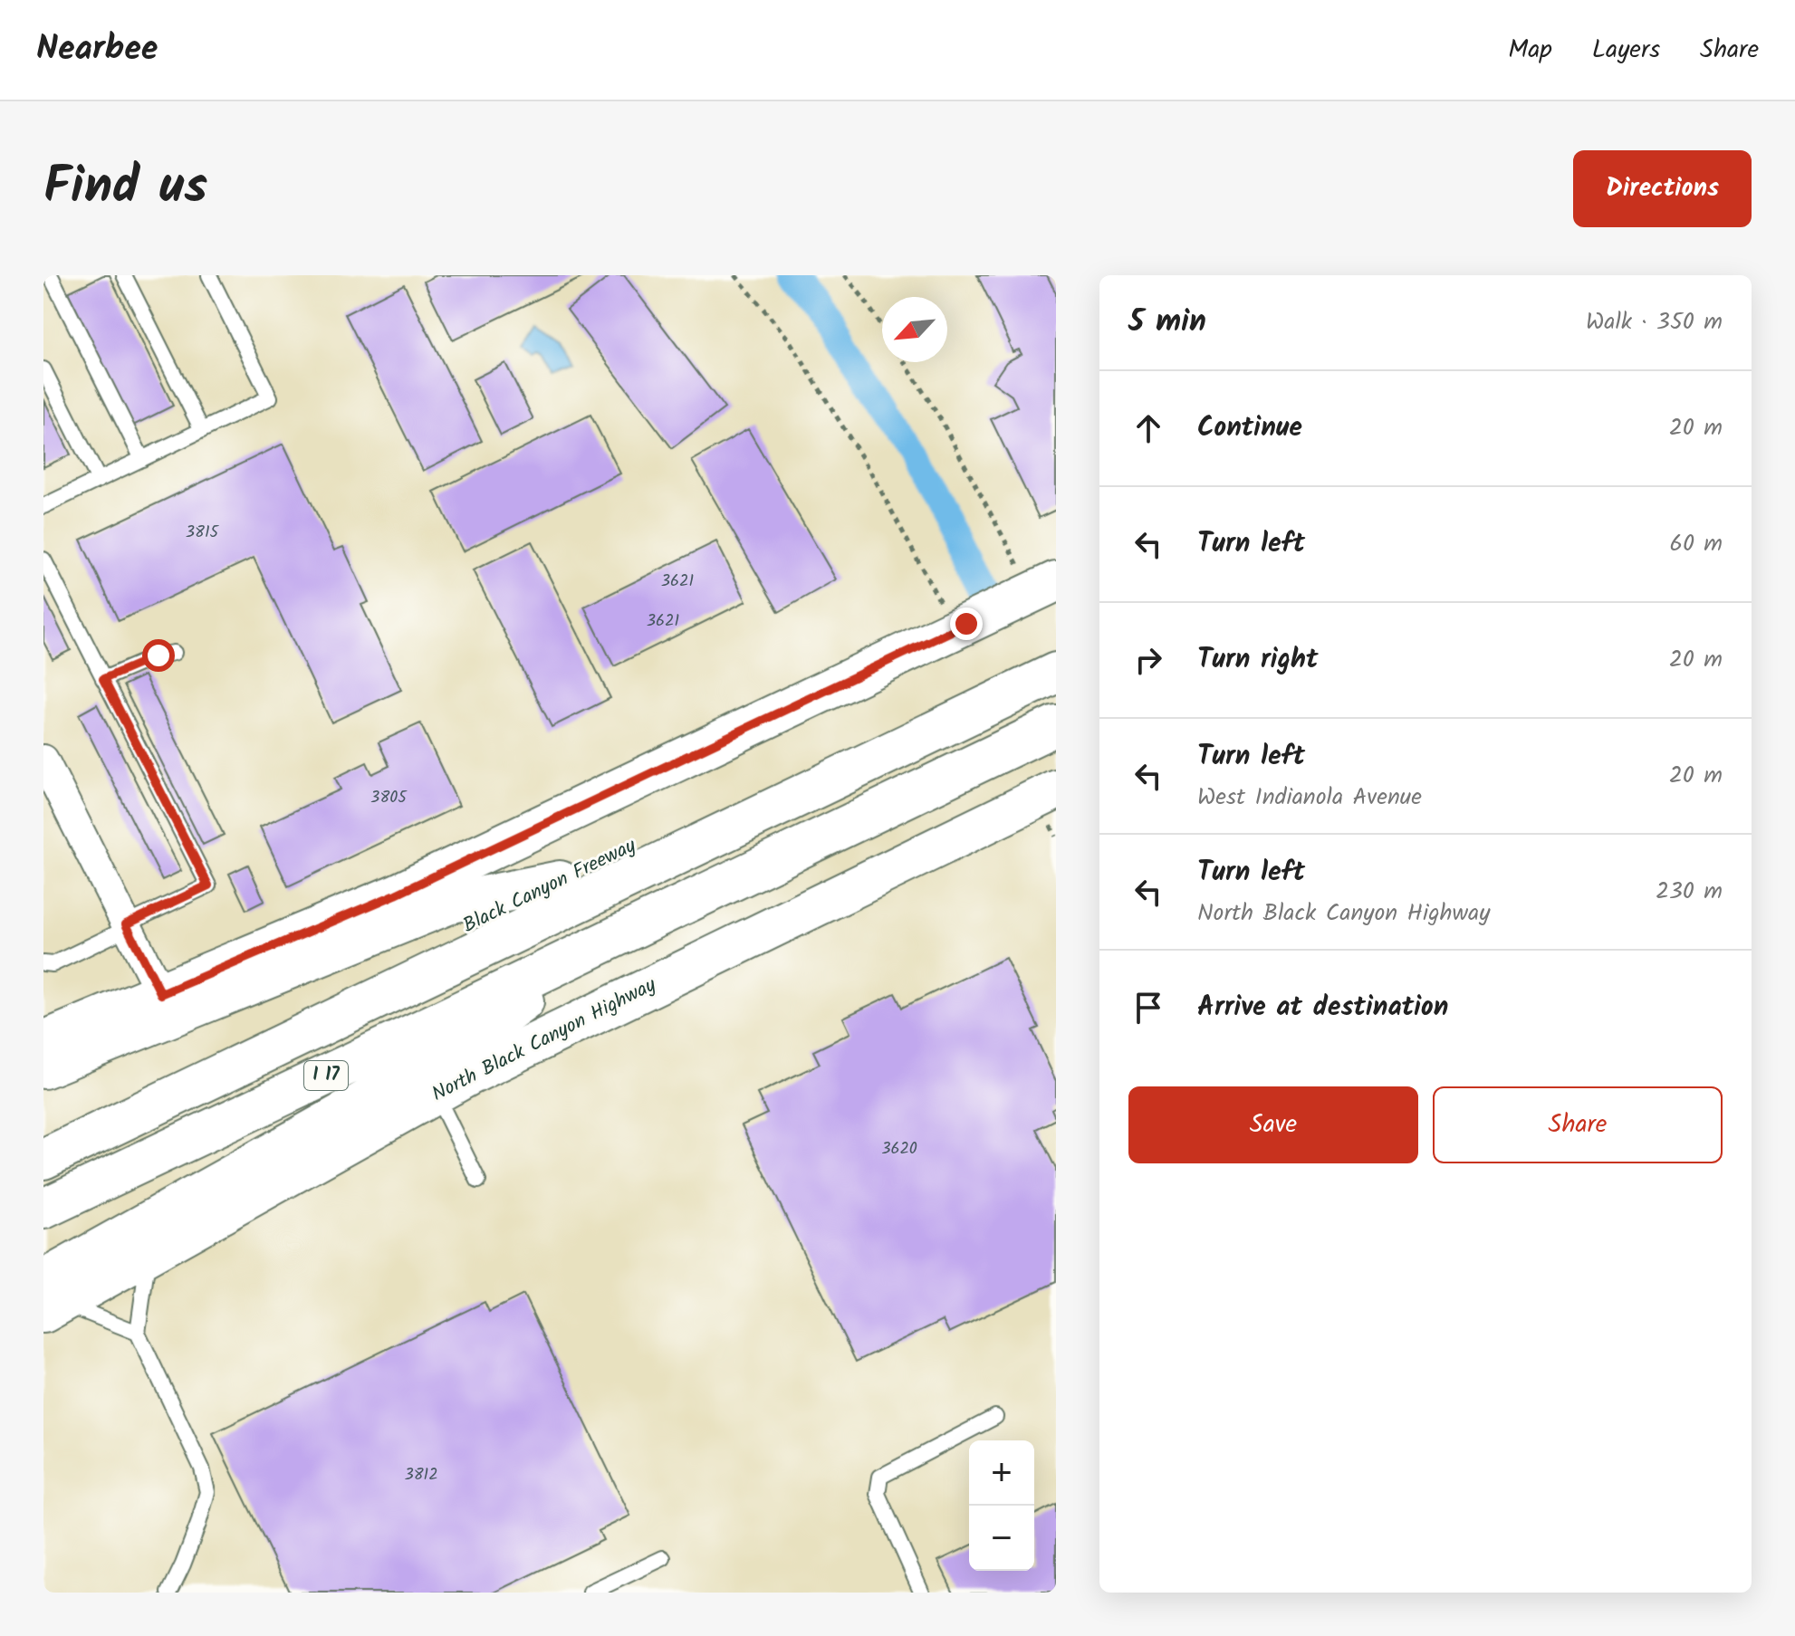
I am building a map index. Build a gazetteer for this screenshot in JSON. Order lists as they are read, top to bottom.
{
  "streets": {
    "main road": ["Black Canyon Freeway", "North Black Canyon Highway", "I 17"]
  },
  "house_numbers": [
    "3815",
    "3621",
    "3621",
    "3805",
    "3620",
    "3812"
  ],
  "north": "bottom left",
  "page": {
    "header": "Nearbee",
    "nav": ["Map", "Layers", "Share"],
    "title": "Find us",
    "buttons": [
      "Directions",
      ["Save", "Share"]
    ],
    "heading": ["5 min", "Walk · 350 m"],
    "list": [
      ["Continue", "20 m"],
      ["Turn left", "60 m"],
      ["Turn right", "20 m"],
      ["Turn left", "West Indianola Avenue", "20 m"],
      ["Turn left", "North Black Canyon Highway", "230 m"],
      "Arrive at destination"
    ],
    "map_buttons": ["+", "−"]
  }
}
